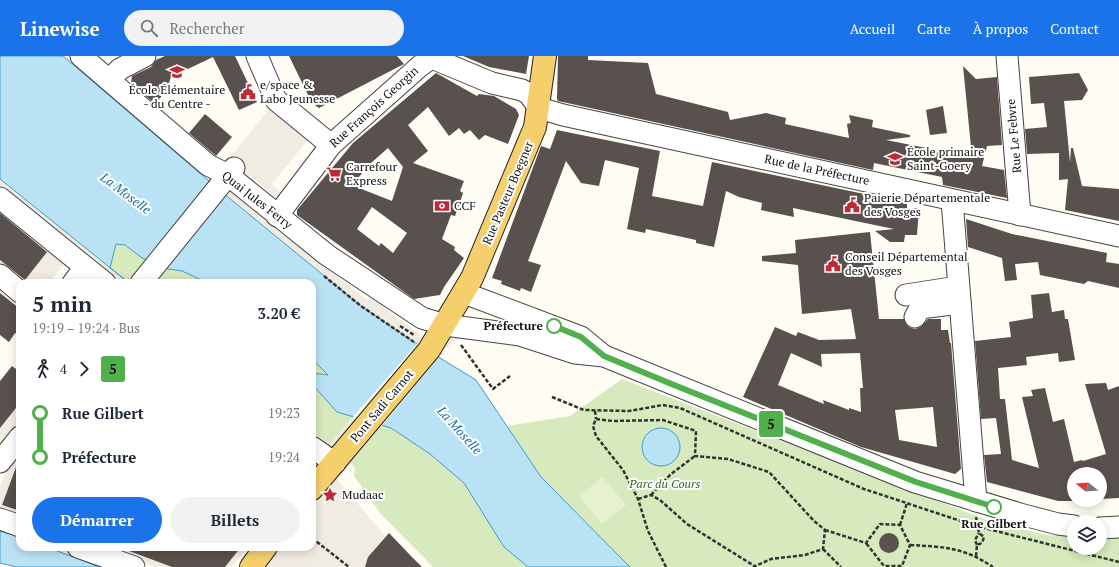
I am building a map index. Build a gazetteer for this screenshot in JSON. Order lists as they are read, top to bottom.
{
  "streets": {
    "main road": ["Rue Pasteur Boegner", "Pont Sadi Carnot"],
    "street": [
      "Rue François Georgin",
      "Rue Le Febvre",
      "Rue de la Préfecture",
      "Quai Jules Ferry"
    ]
  },
  "crossings": [
    ["Rue François Georgin", "Quai Jules Ferry"],
    ["Rue Le Febvre", "Rue de la Préfecture"],
    ["Rue de la Préfecture", "Rue Pasteur Boegner"],
    ["Rue Pasteur Boegner", "Quai Jules Ferry"],
    ["Rue Pasteur Boegner", "Pont Sadi Carnot"],
    ["Quai Jules Ferry", "Pont Sadi Carnot"]
  ],
  "water": ["La Moselle"],
  "parks": ["Parc du Cours"],
  "places": {
    "school or university": ["École Élémentaire - du Centre -", "École primaire Saint-Goery"],
    "public building": ["e/space & Labo Jeunesse", "Paierie Départementale des Vosges", "Conseil Départemental des Vosges"],
    "supermarket": ["Carrefour Express"],
    "bank": ["CCF"],
    "other": ["Préfecture", "Rue Gilbert"],
    "place": ["Mudaac"]
  },
  "lines": ["bus line 5"],
  "north": "left",
  "page": {
    "header": "Linewise",
    "search": "Rechercher",
    "nav": [
      "Accueil",
      "Carte",
      "À propos",
      "Contact"
    ],
    "on_map": "5",
    "heading": ["5 min", "19:19 – 19:24 · Bus", "3.20 €"],
    "legs": ["4", "5"],
    "list": [
      {
        "name": "Rue Gilbert",
        "value": "19:23"
      },
      {
        "name": "Préfecture",
        "value": "19:24"
      }
    ],
    "buttons": ["Démarrer", "Billets"]
  }
}
